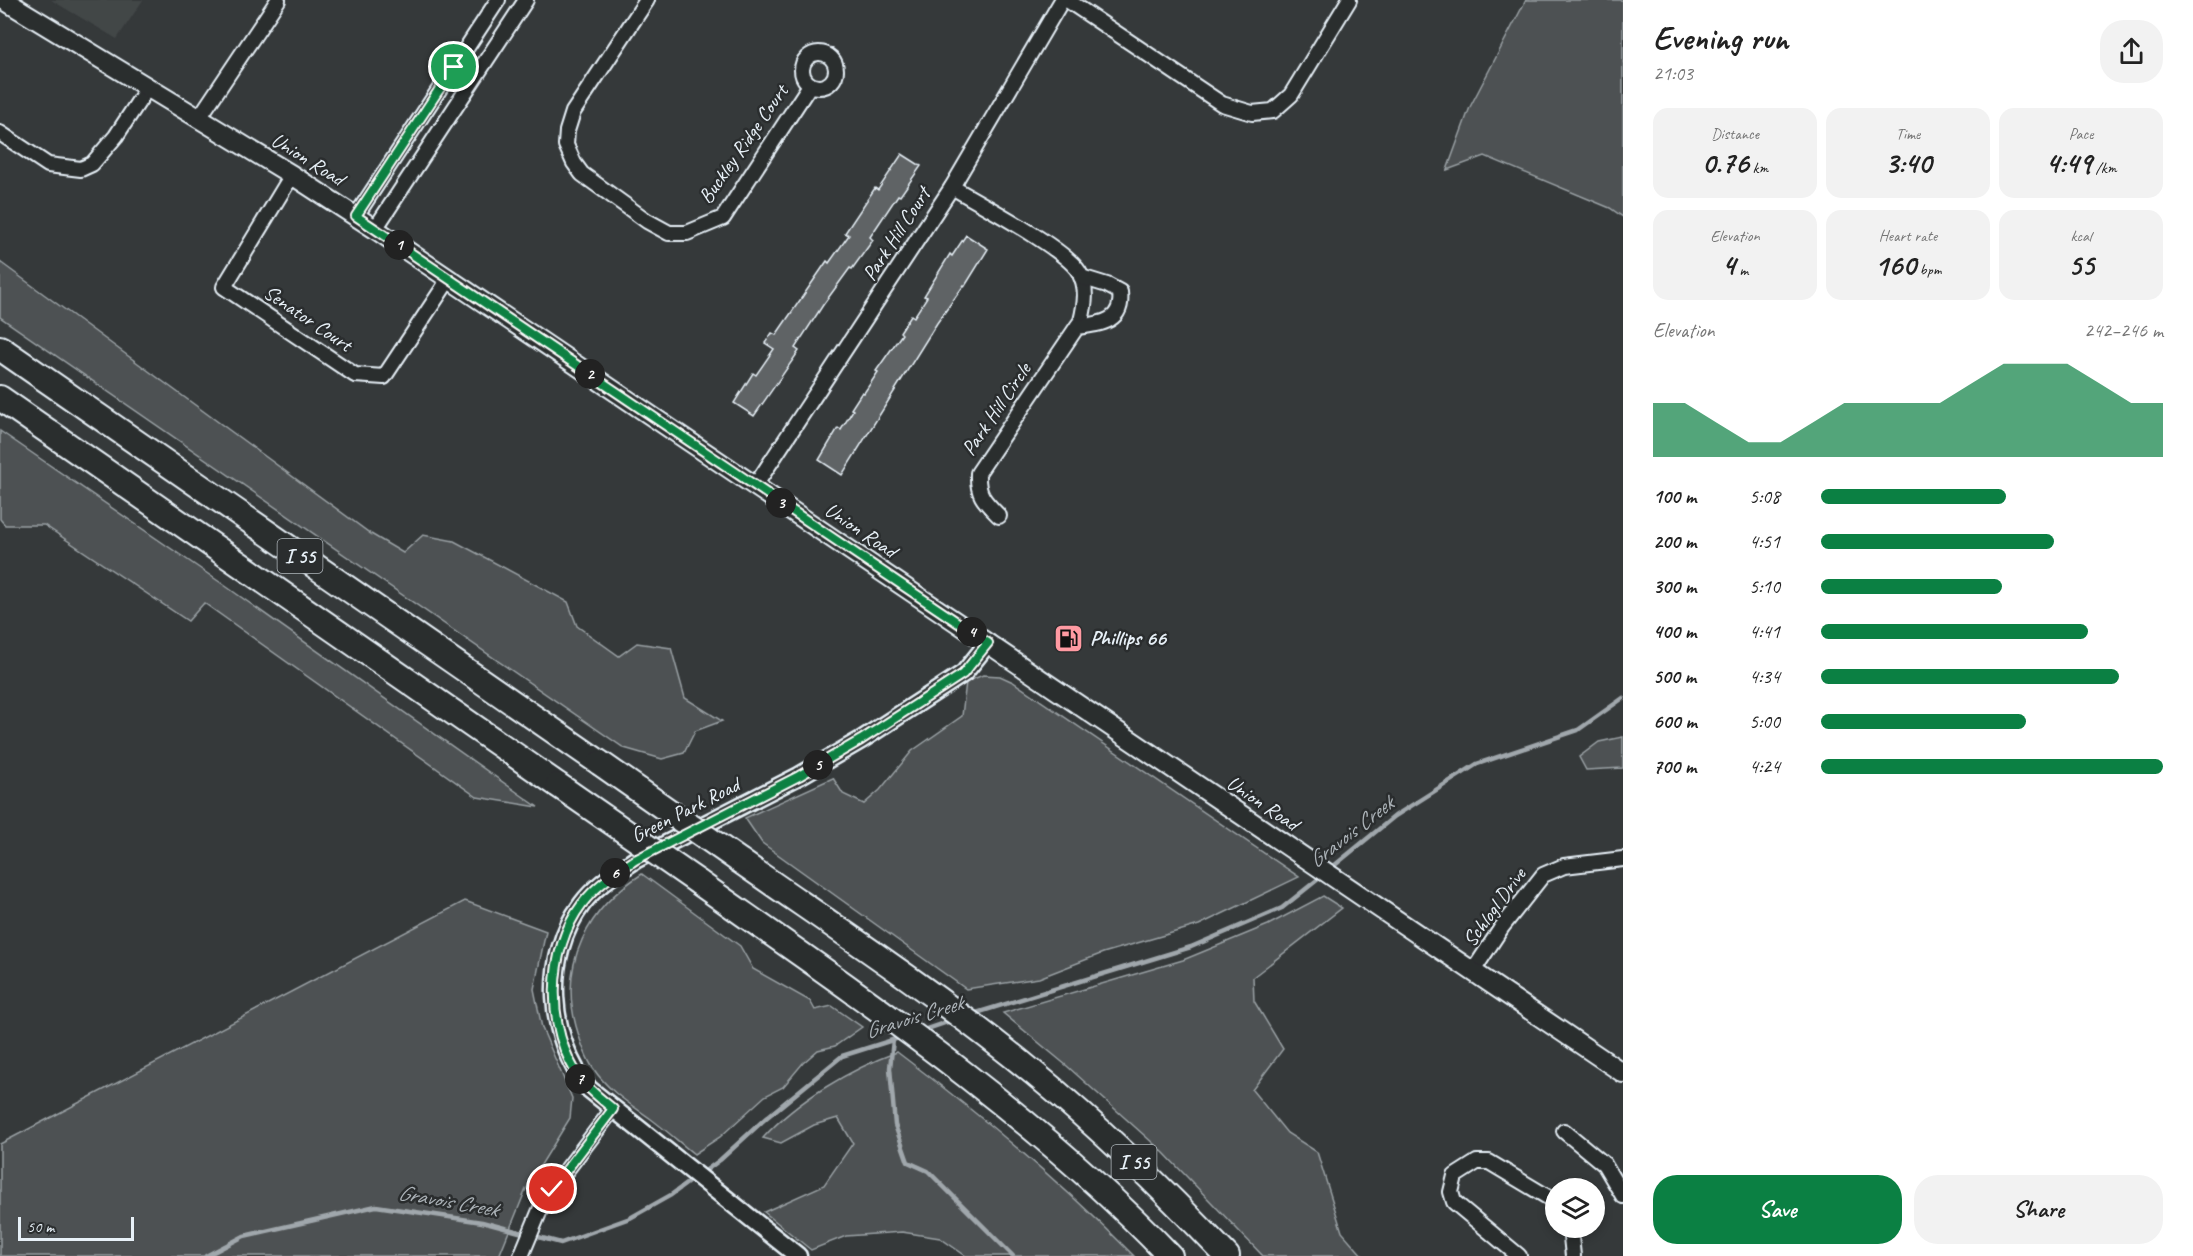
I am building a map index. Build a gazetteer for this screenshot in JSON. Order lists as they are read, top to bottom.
{
  "streets": {
    "highway": ["I 55"],
    "main road": ["Union Road"],
    "street": [
      "Buckley Ridge Court",
      "Park Hill Court",
      "Senator Court",
      "Park Hill Circle",
      "Green Park Road",
      "Schlogl Drive"
    ]
  },
  "crossings": [
    ["Union Road", "Park Hill Court"],
    ["Union Road", "Senator Court"],
    ["Union Road", "Green Park Road"],
    ["Union Road", "Schlogl Drive"]
  ],
  "water": ["Gravois Creek"],
  "places": {
    "fuel station": ["Phillips 66"]
  },
  "scale_bar": "50 m",
  "page": {
    "heading": ["Evening run", "21:03"],
    "stats": [
      ["Distance", "0.76 km"],
      ["Time", "3:40"],
      ["Pace", "4:49 /km"],
      ["Elevation", "4 m"],
      ["Heart rate", "160 bpm"],
      ["kcal", "55"]
    ],
    "pins": [
      "1",
      "2",
      "3",
      "4",
      "5",
      "6",
      "7"
    ],
    "chart": ["Elevation", "242–246 m"],
    "list": [
      {
        "name": "100 m",
        "note": "5:08"
      },
      {
        "name": "200 m",
        "note": "4:51"
      },
      {
        "name": "300 m",
        "note": "5:10"
      },
      {
        "name": "400 m",
        "note": "4:41"
      },
      {
        "name": "500 m",
        "note": "4:34"
      },
      {
        "name": "600 m",
        "note": "5:00"
      },
      {
        "name": "700 m",
        "note": "4:24"
      }
    ],
    "buttons": ["Save", "Share"],
    "scale": "50 m"
  }
}
